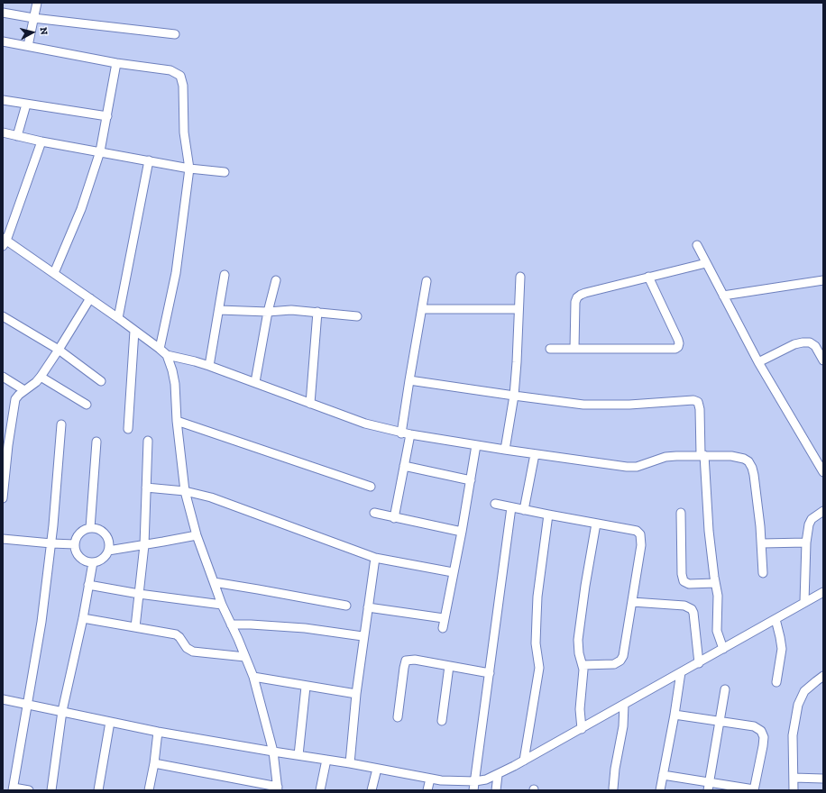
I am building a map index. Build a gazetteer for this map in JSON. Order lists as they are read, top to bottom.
{
  "north": "right"
}
